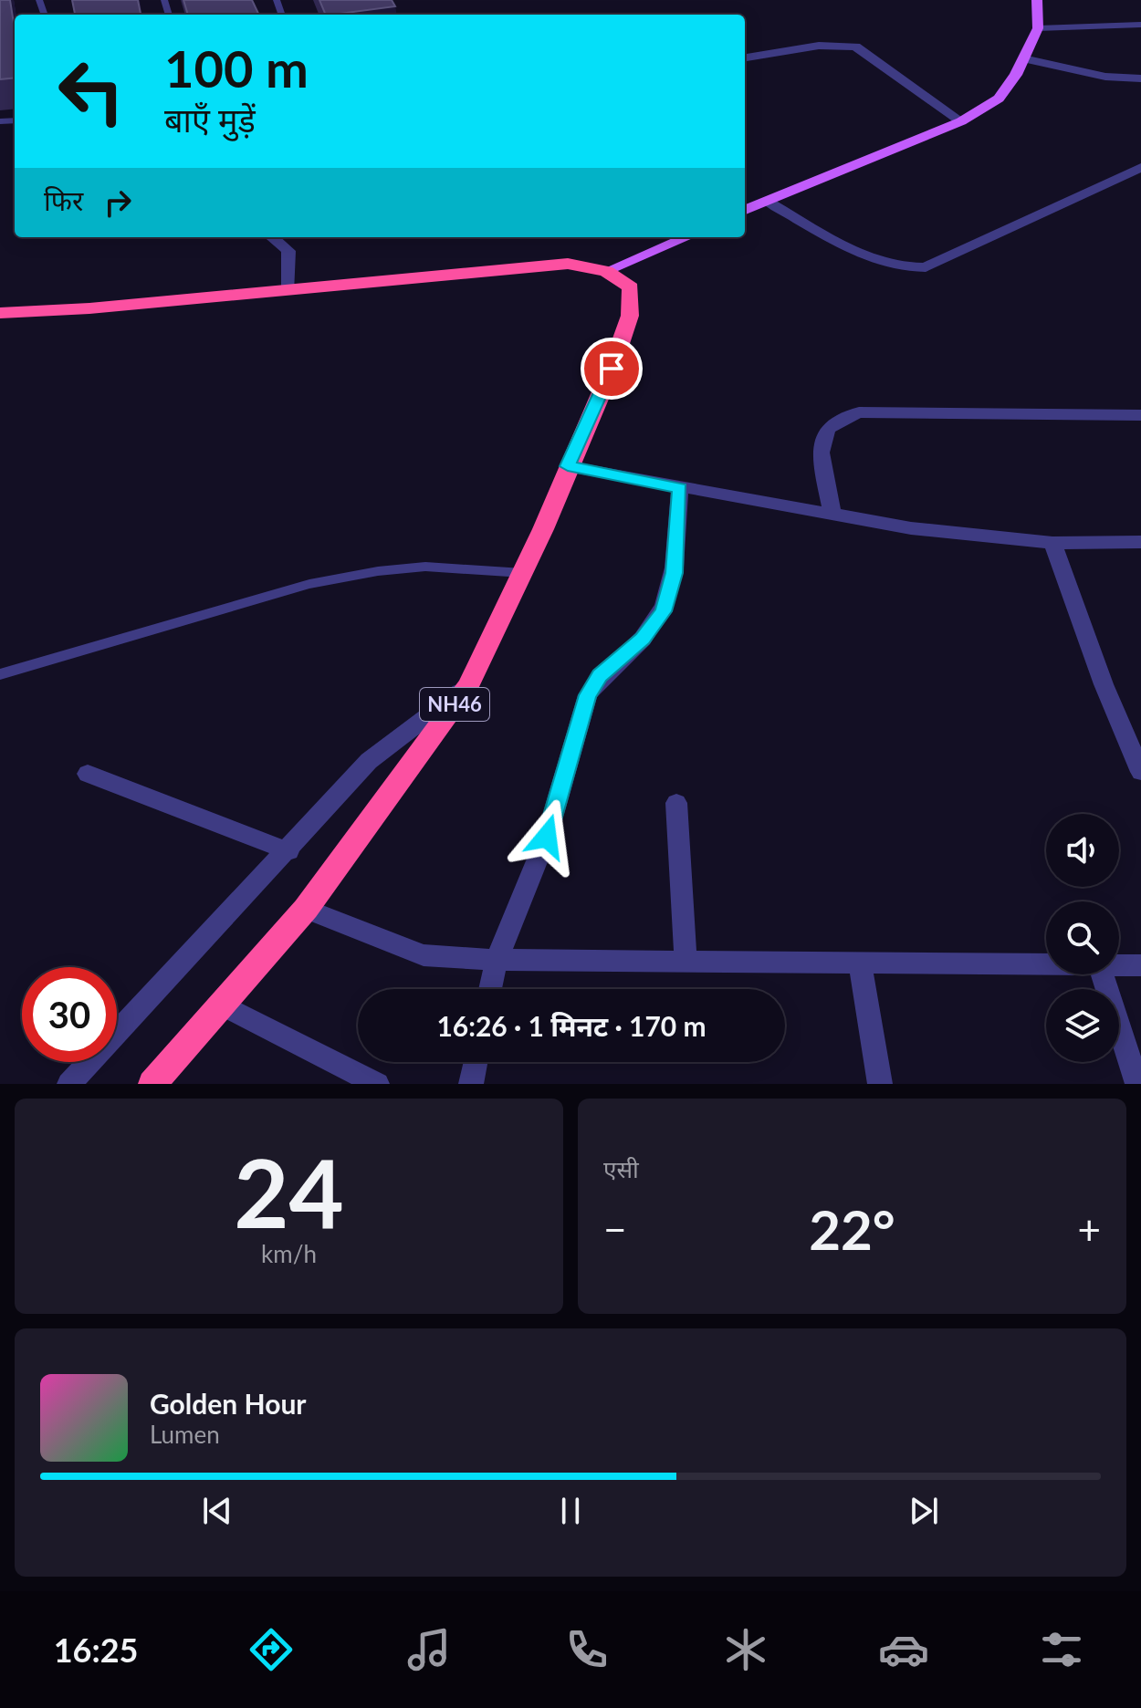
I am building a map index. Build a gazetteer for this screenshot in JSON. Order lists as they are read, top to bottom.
{
  "streets": {
    "highway": ["NH46"]
  },
  "page": {
    "turn": ["100 m", "बाएँ मुड़ें"],
    "then": "फिर",
    "limit": "30",
    "trip": "16:26 · 1 मिनट · 170 m",
    "tile": [
      ["24", "km/h"],
      "एसी"
    ],
    "heat": ["−", "22°", "+"],
    "song": ["Golden Hour", "Lumen"],
    "tabs": "16:25"
  }
}
